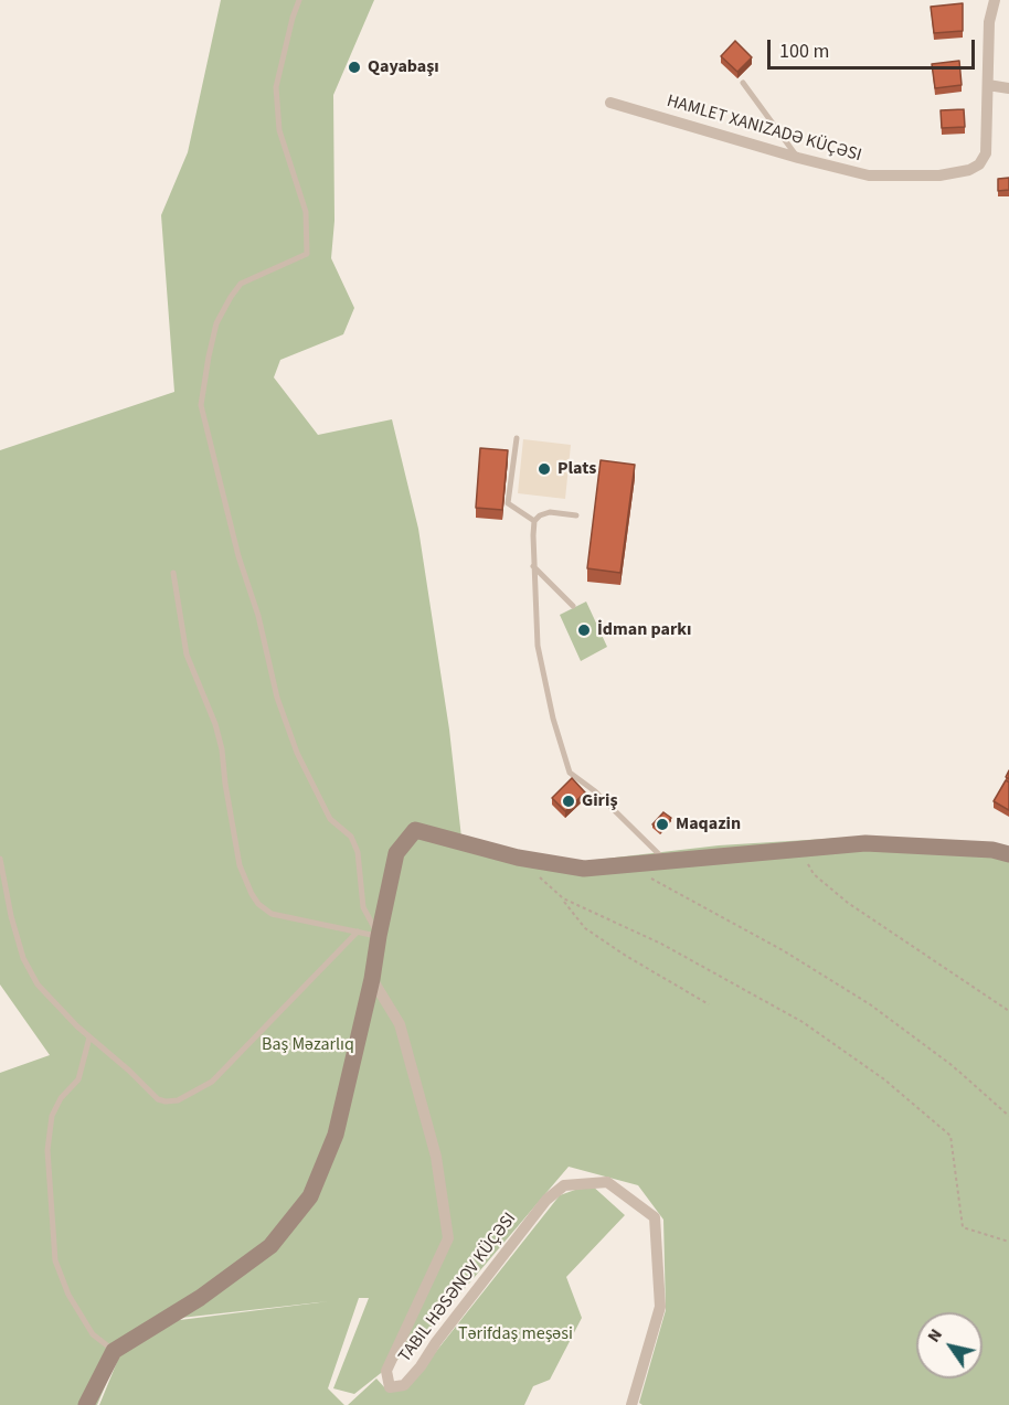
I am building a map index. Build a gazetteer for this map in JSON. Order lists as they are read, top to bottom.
{
  "streets": {
    "street": ["TABIL HƏSƏNOV KÜÇƏSI"]
  },
  "parks": ["Baş Məzarlıq", "Tərifdaş meşəsi"],
  "places": [
    "Qayabaşı",
    "Plats",
    "İdman parkı",
    "Giriş",
    "Maqazin"
  ],
  "scale_bar": "100 m",
  "north": "top left"
}
